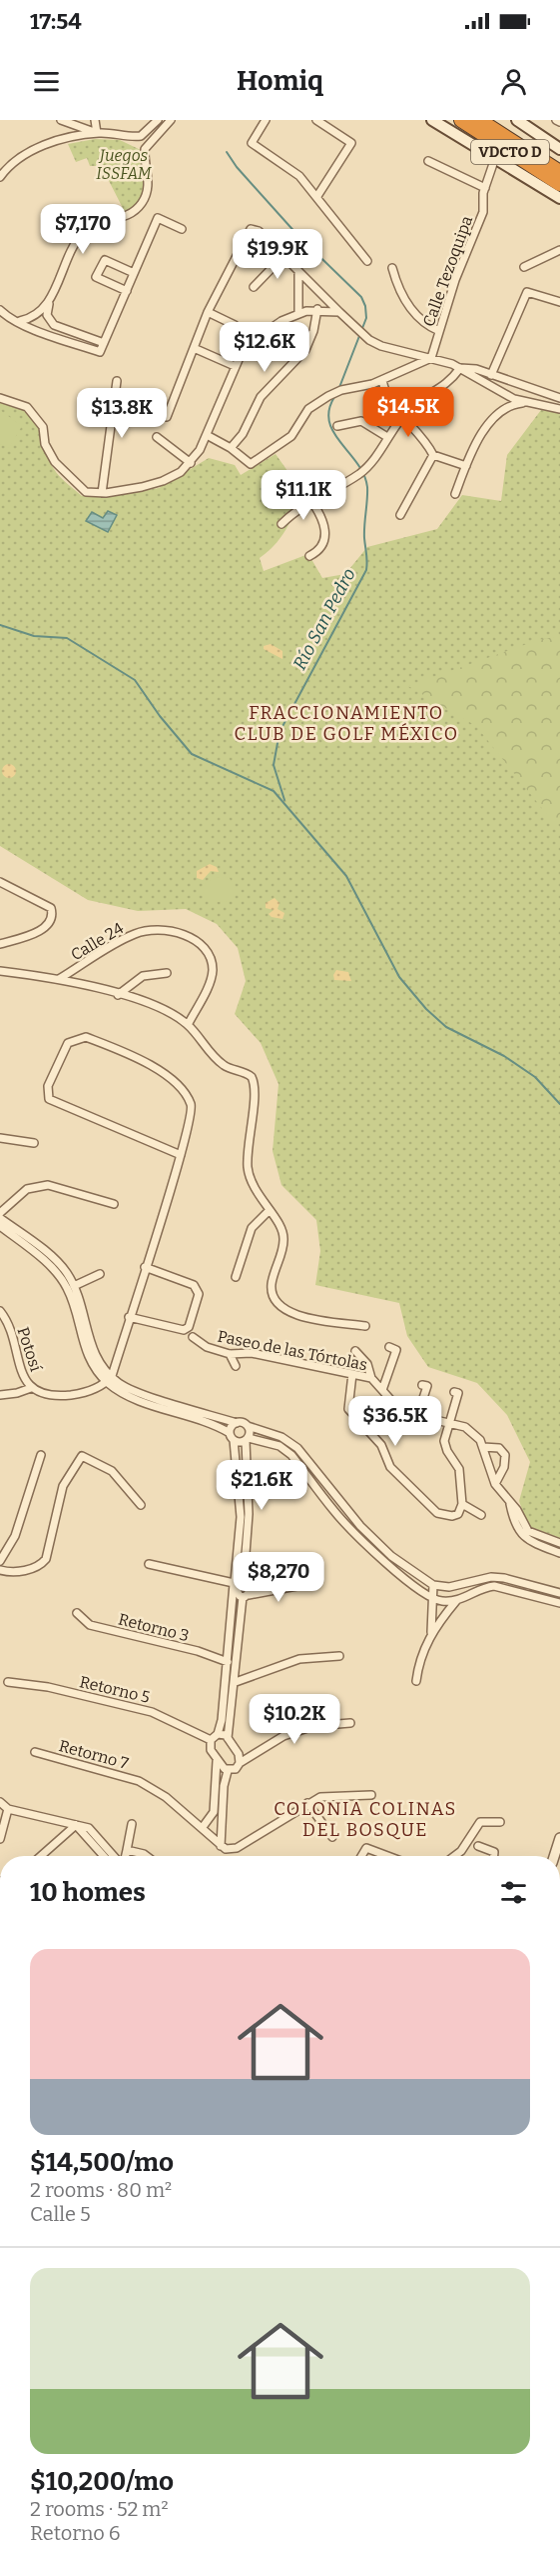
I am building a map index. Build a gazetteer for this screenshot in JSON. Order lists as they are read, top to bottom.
{
  "streets": {
    "highway": ["VDCTO D"],
    "street": [
      "Calle Tezoquipa",
      "Calle 24",
      "Potosí",
      "Paseo de las Tórtolas",
      "Retorno 3",
      "Retorno 5",
      "Retorno 7"
    ]
  },
  "districts": ["FRACCIONAMIENTO CLUB DE GOLF MÉXICO", "COLONIA COLINAS DEL BOSQUE"],
  "water": ["Río San Pedro"],
  "parks": ["Juegos ISSFAM"],
  "page": {
    "status": "17:54",
    "header": "Homiq",
    "price": [
      "$7,170",
      "$19.9K",
      "$12.6K",
      "$14.5K",
      "$13.8K",
      "$11.1K",
      "$36.5K",
      "$21.6K",
      "$8,270",
      "$10.2K"
    ],
    "heading": "10 homes",
    "list": [
      {
        "name": "$14,500/mo",
        "note": "2 rooms · 80 m² · Calle 5"
      },
      {
        "name": "$10,200/mo",
        "note": "2 rooms · 52 m² · Retorno 6"
      }
    ]
  }
}
